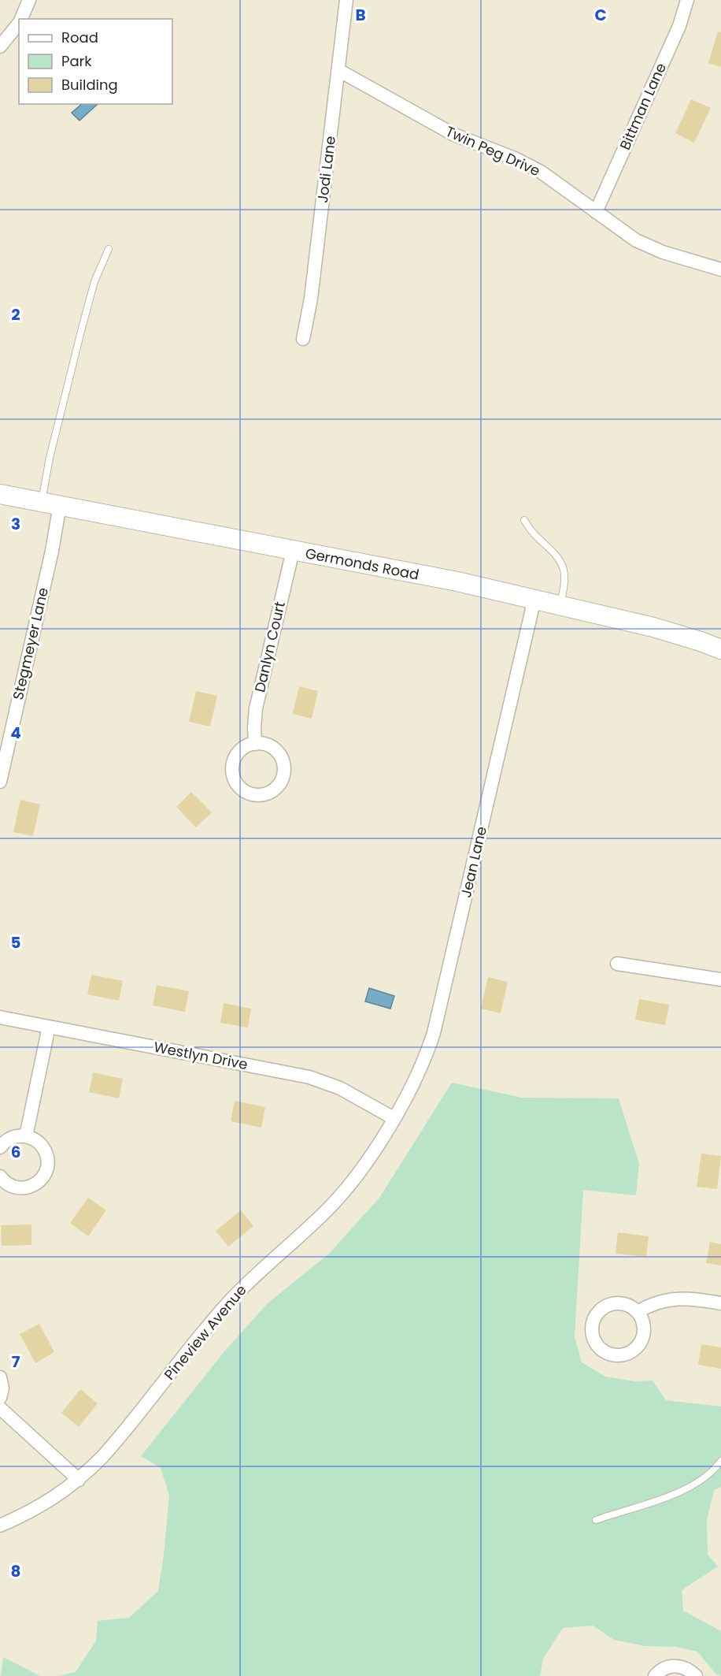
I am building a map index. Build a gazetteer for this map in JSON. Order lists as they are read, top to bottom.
{
  "streets": {
    "street": [
      "Bittman Lane",
      "Twin Peg Drive",
      "Jodi Lane",
      "Germonds Road",
      "Stegmeyer Lane",
      "Danlyn Court",
      "Jean Lane",
      "Westlyn Drive",
      "Pineview Avenue"
    ]
  },
  "crossings": [
    ["Bittman Lane", "Twin Peg Drive"],
    ["Twin Peg Drive", "Jodi Lane"],
    ["Germonds Road", "Stegmeyer Lane"],
    ["Germonds Road", "Danlyn Court"],
    ["Germonds Road", "Jean Lane"],
    ["Jean Lane", "Westlyn Drive"],
    ["Jean Lane", "Pineview Avenue"],
    ["Westlyn Drive", "Pineview Avenue"]
  ],
  "legend": ["Road", "Park", "Building"],
  "grid": {
    "columns": ["B", "C"],
    "rows": [
      "2",
      "3",
      "4",
      "5",
      "6",
      "7",
      "8"
    ]
  }
}
